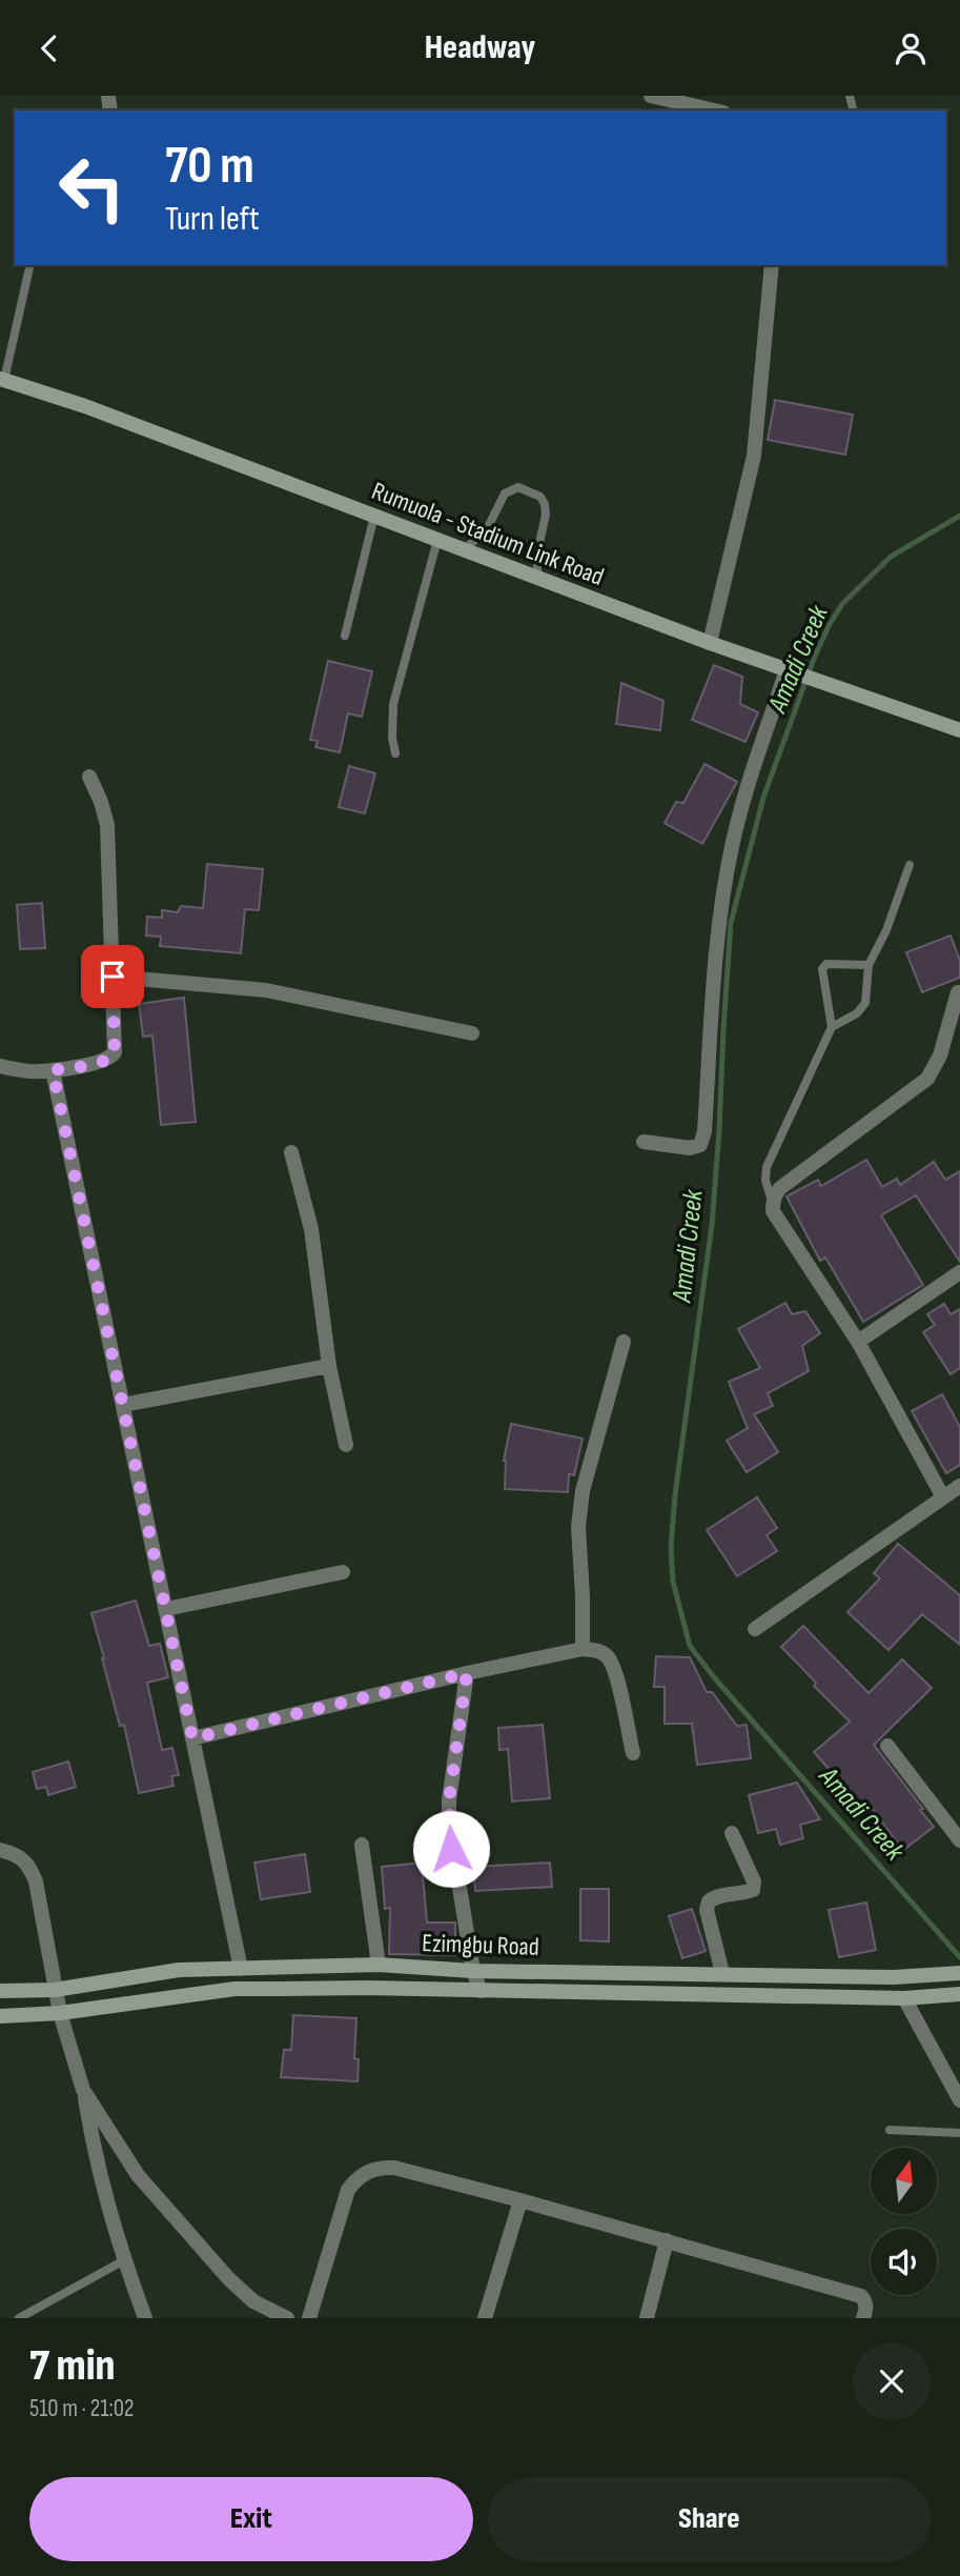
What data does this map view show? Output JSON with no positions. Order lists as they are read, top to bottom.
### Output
{
  "streets": {
    "main road": ["Rumuola - Stadium Link Road", "Ezimgbu Road"]
  },
  "water": ["Amadi Creek"],
  "north": "top",
  "page": {
    "header": "Headway",
    "turn": ["70 m", "Turn left"],
    "heading": ["7 min", "510 m · 21:02"],
    "buttons": ["Exit", "Share"]
  }
}
